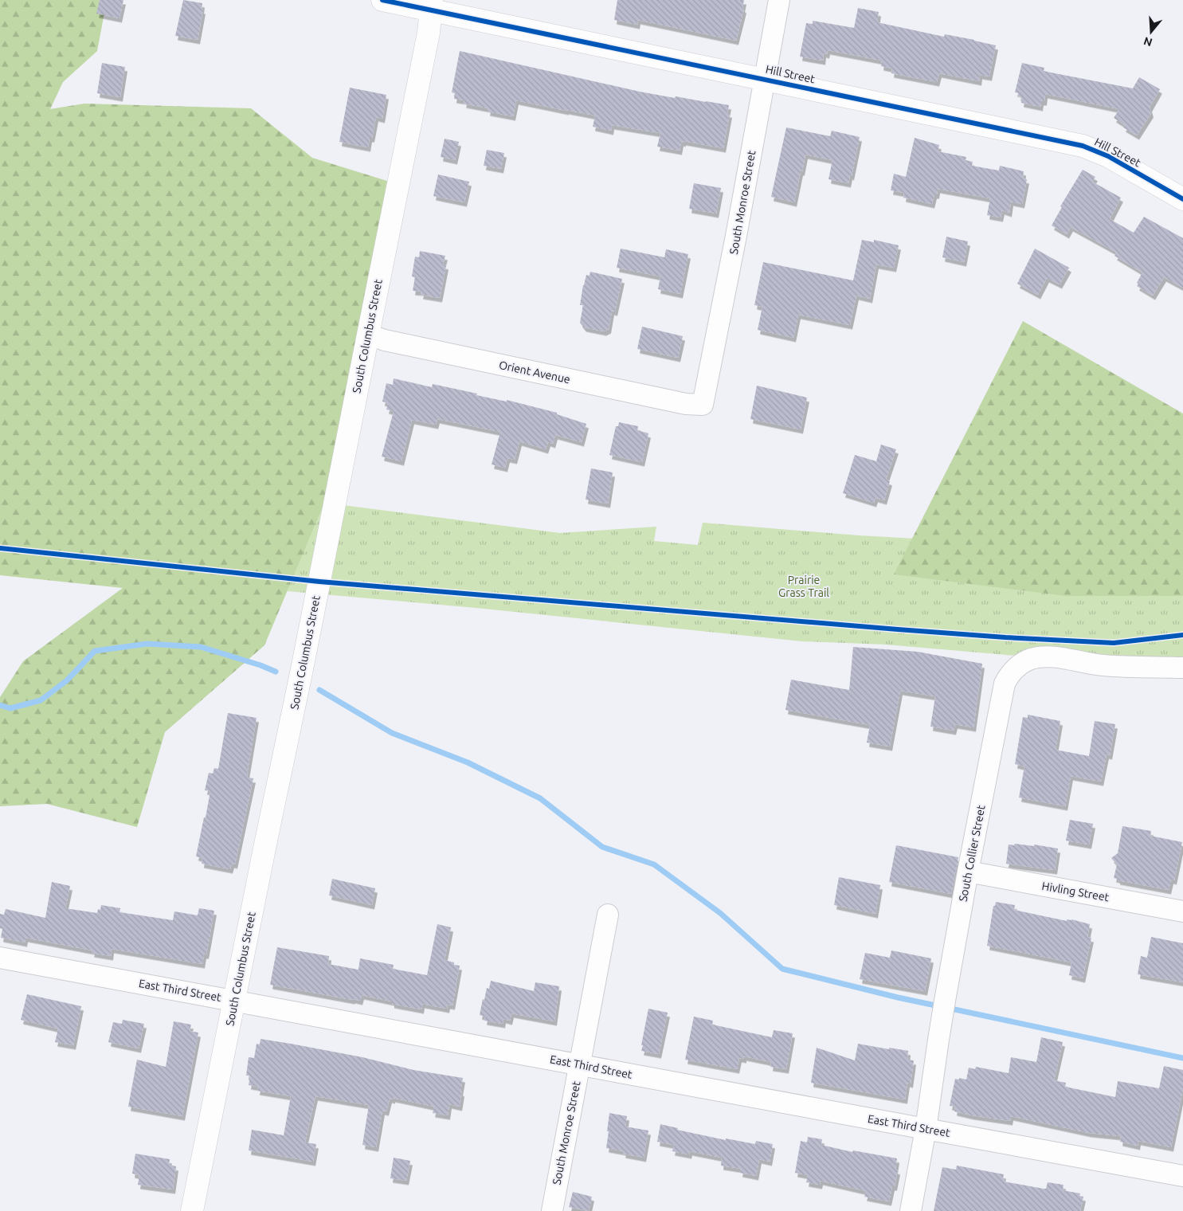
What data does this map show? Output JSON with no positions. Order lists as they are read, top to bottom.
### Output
{
  "streets": {
    "street": [
      "Hill Street",
      "South Monroe Street",
      "South Columbus Street",
      "Orient Avenue",
      "South Collier Street",
      "Hivling Street",
      "East Third Street"
    ]
  },
  "crossings": [
    ["Hill Street", "South Monroe Street"],
    ["Hill Street", "South Columbus Street"],
    ["South Monroe Street", "Orient Avenue"],
    ["South Monroe Street", "East Third Street"],
    ["South Columbus Street", "Orient Avenue"],
    ["South Columbus Street", "East Third Street"],
    ["South Collier Street", "Hivling Street"],
    ["South Collier Street", "East Third Street"]
  ],
  "parks": ["Prairie Grass Trail"],
  "north": "bottom"
}
